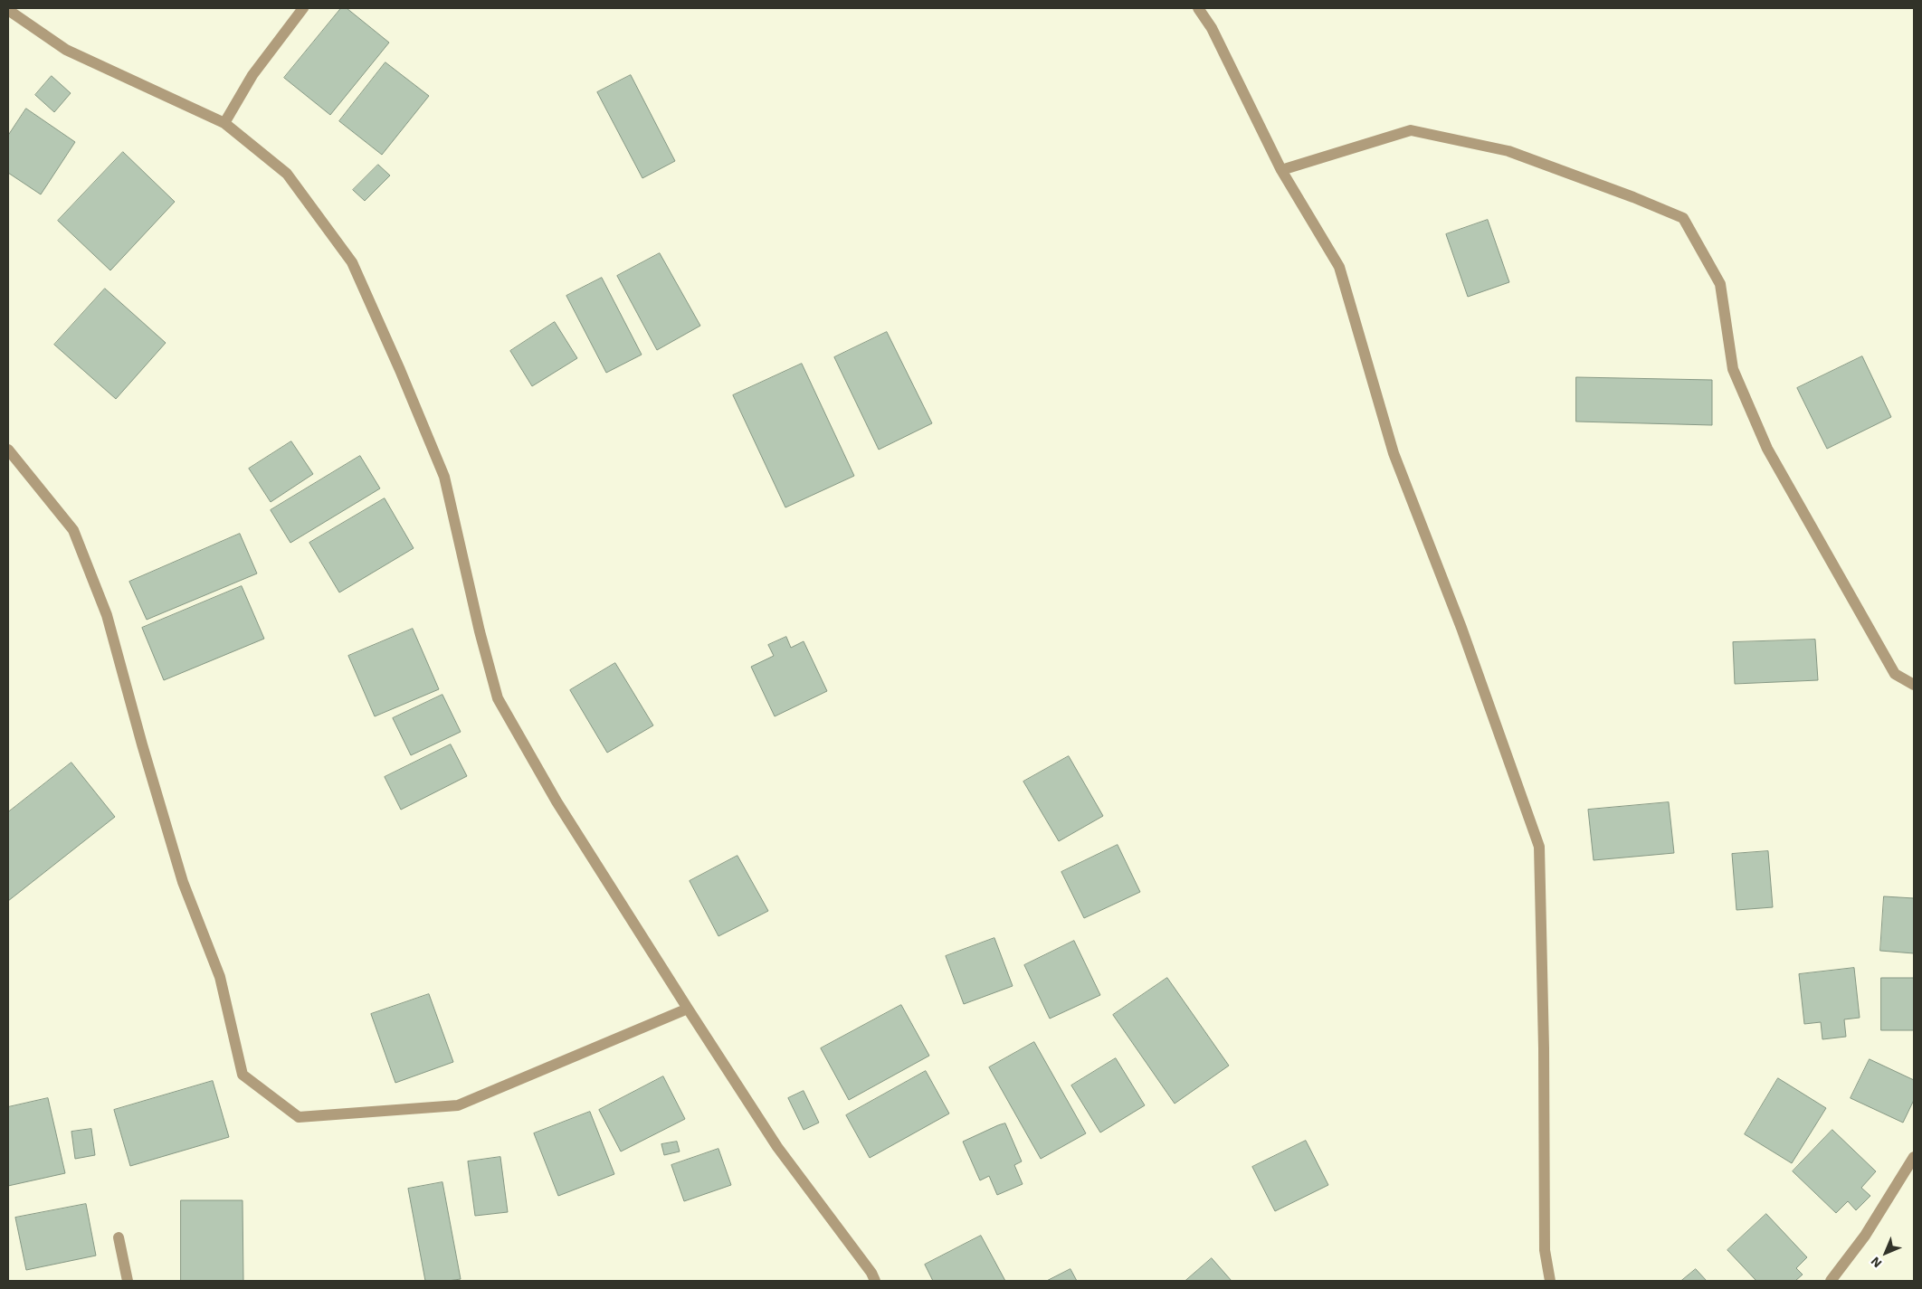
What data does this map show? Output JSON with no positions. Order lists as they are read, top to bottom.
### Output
{
  "north": "bottom left"
}
